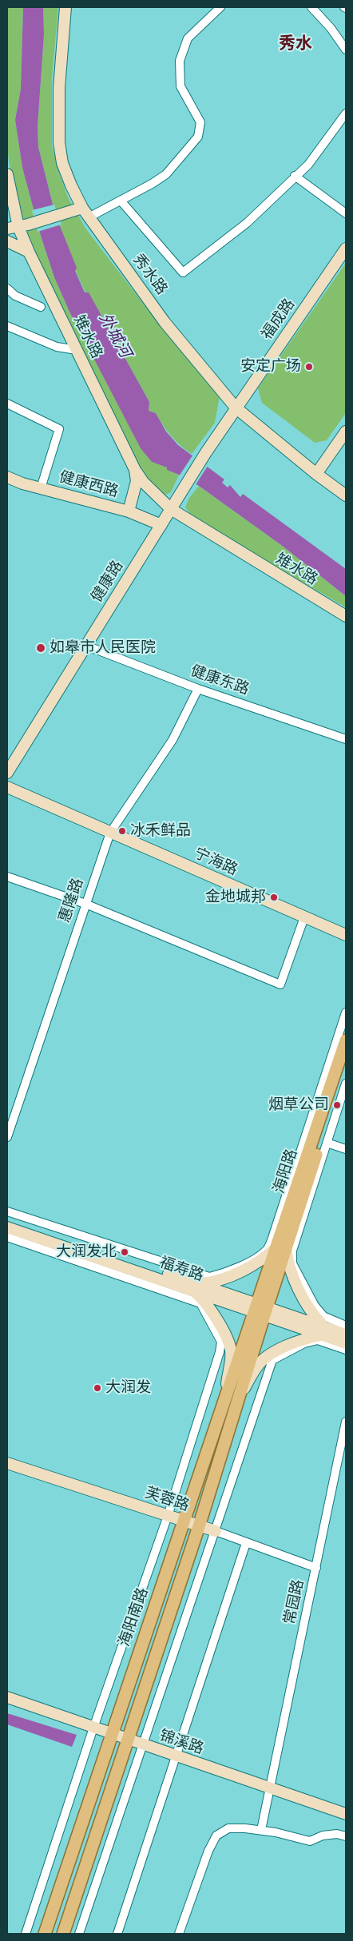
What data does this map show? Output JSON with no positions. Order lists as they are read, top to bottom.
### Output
{
  "streets": {
    "main road": ["海阳路", "海阳南路"],
    "street": [
      "秀水路",
      "福成路",
      "雉水路",
      "健康西路",
      "健康路",
      "健康东路",
      "宁海路",
      "惠隆路",
      "福寿路",
      "芙蓉路",
      "常园路",
      "锦溪路"
    ]
  },
  "crossings": [
    ["秀水路", "福成路"],
    ["秀水路", "健康路"],
    ["福成路", "健康路"],
    ["雉水路", "健康西路"],
    ["雉水路", "健康路"],
    ["健康西路", "健康路"],
    ["健康路", "健康东路"],
    ["健康东路", "惠隆路"],
    ["宁海路", "惠隆路"],
    ["海阳路", "福寿路"],
    ["海阳路", "海阳南路"],
    ["福寿路", "海阳南路"],
    ["芙蓉路", "常园路"],
    ["芙蓉路", "海阳南路"],
    ["常园路", "锦溪路"],
    ["海阳南路", "锦溪路"]
  ],
  "districts": ["秀水"],
  "water": ["外城河"],
  "places": [
    "安定广场",
    "如皋市人民医院",
    "冰禾鲜品",
    "金地城邦",
    "烟草公司",
    "大润发北",
    "大润发"
  ]
}
